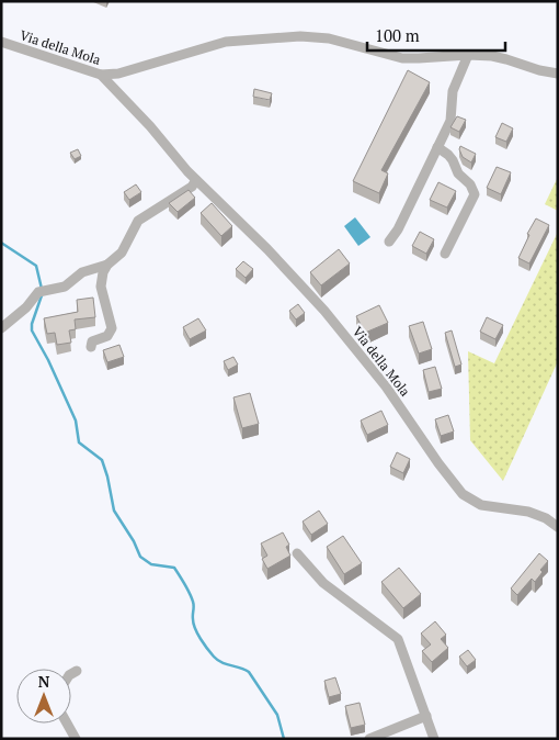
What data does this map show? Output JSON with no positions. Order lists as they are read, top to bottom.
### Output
{
  "streets": {
    "street": ["Via della Mola"]
  },
  "scale_bar": "100 m",
  "north": "top"
}
